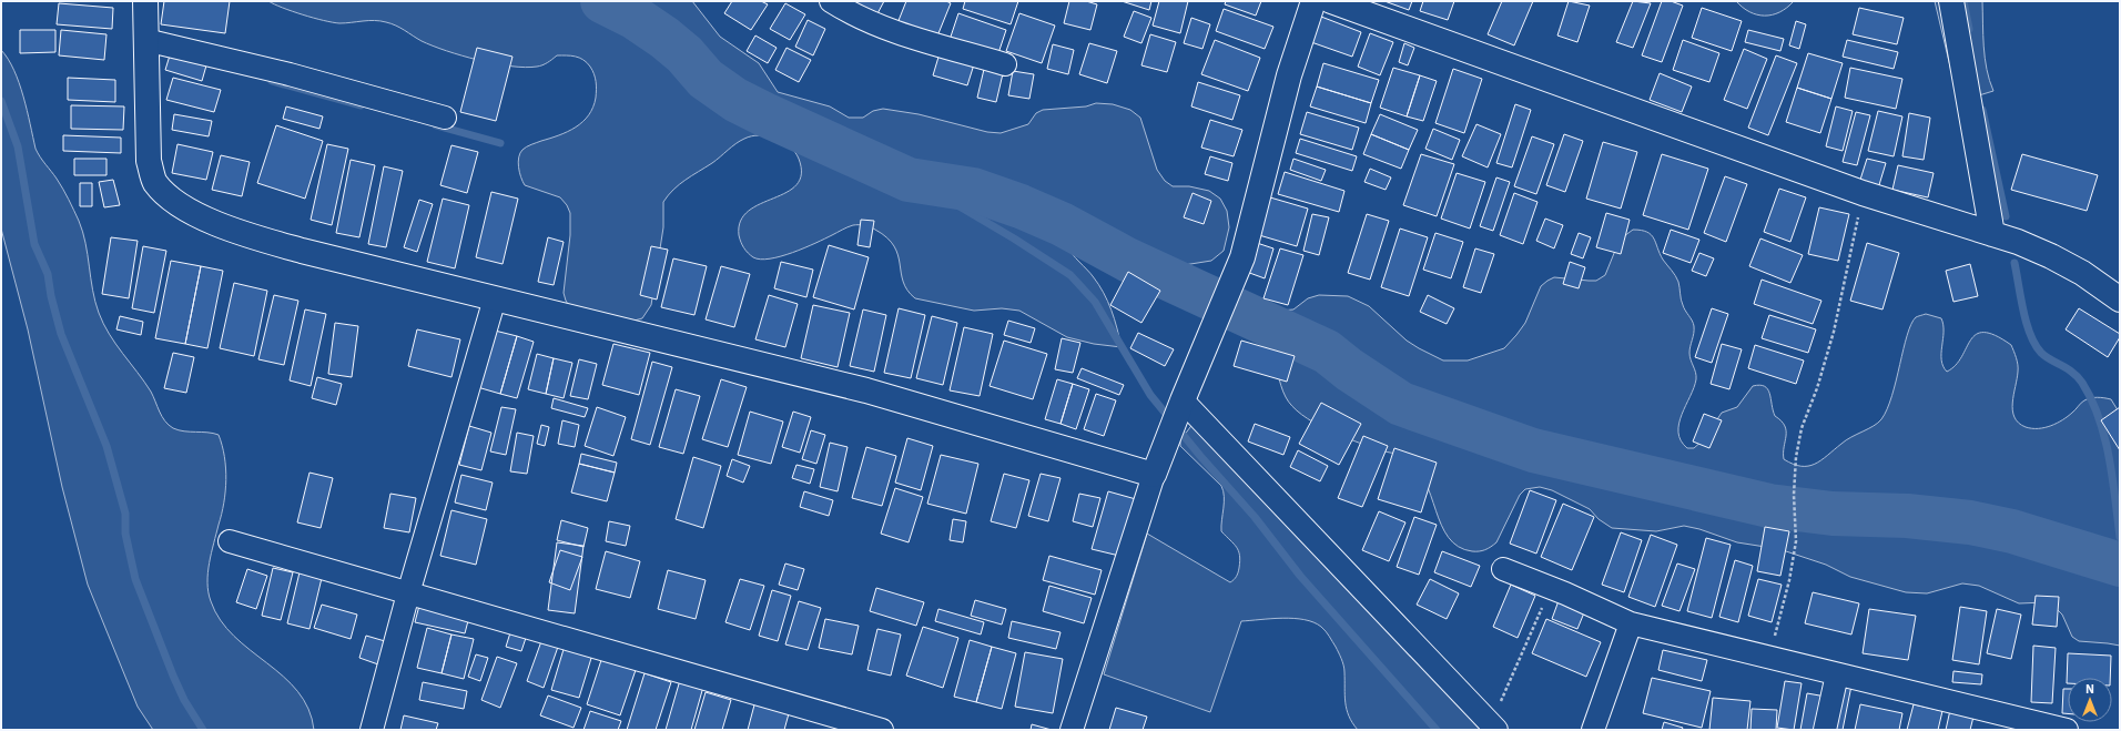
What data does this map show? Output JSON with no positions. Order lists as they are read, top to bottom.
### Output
{
  "north": "top"
}
